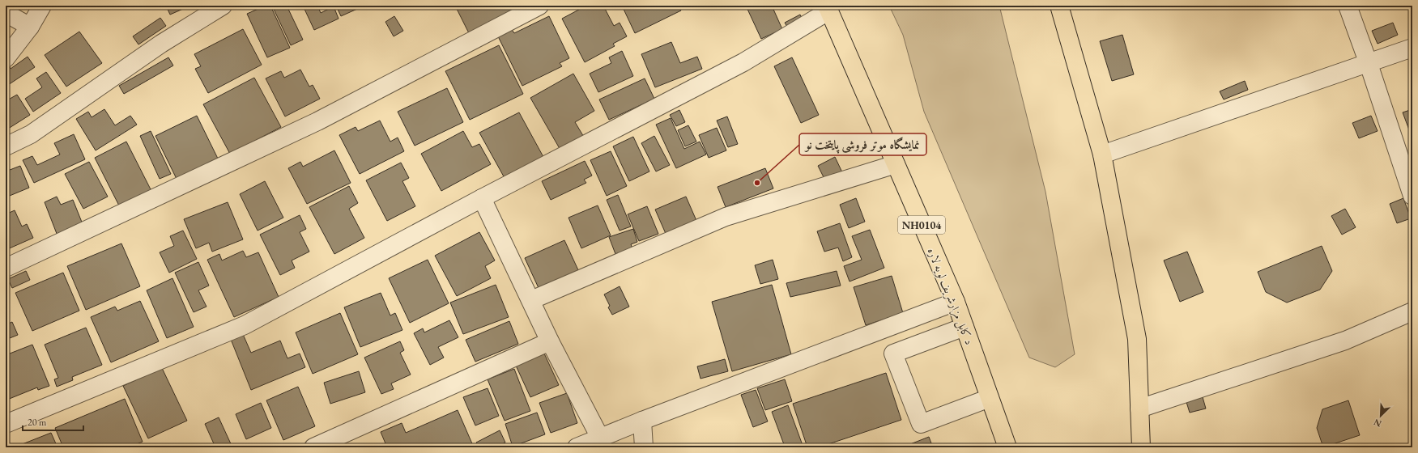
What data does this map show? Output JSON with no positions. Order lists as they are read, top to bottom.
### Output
{
  "streets": {
    "highway": ["NH0104", "د کابل مزارشریف لویه لاره"]
  },
  "places": ["نمایشگاه موتر فروشی پایتخت نو"],
  "scale_bar": "20 m",
  "north": "bottom left"
}
